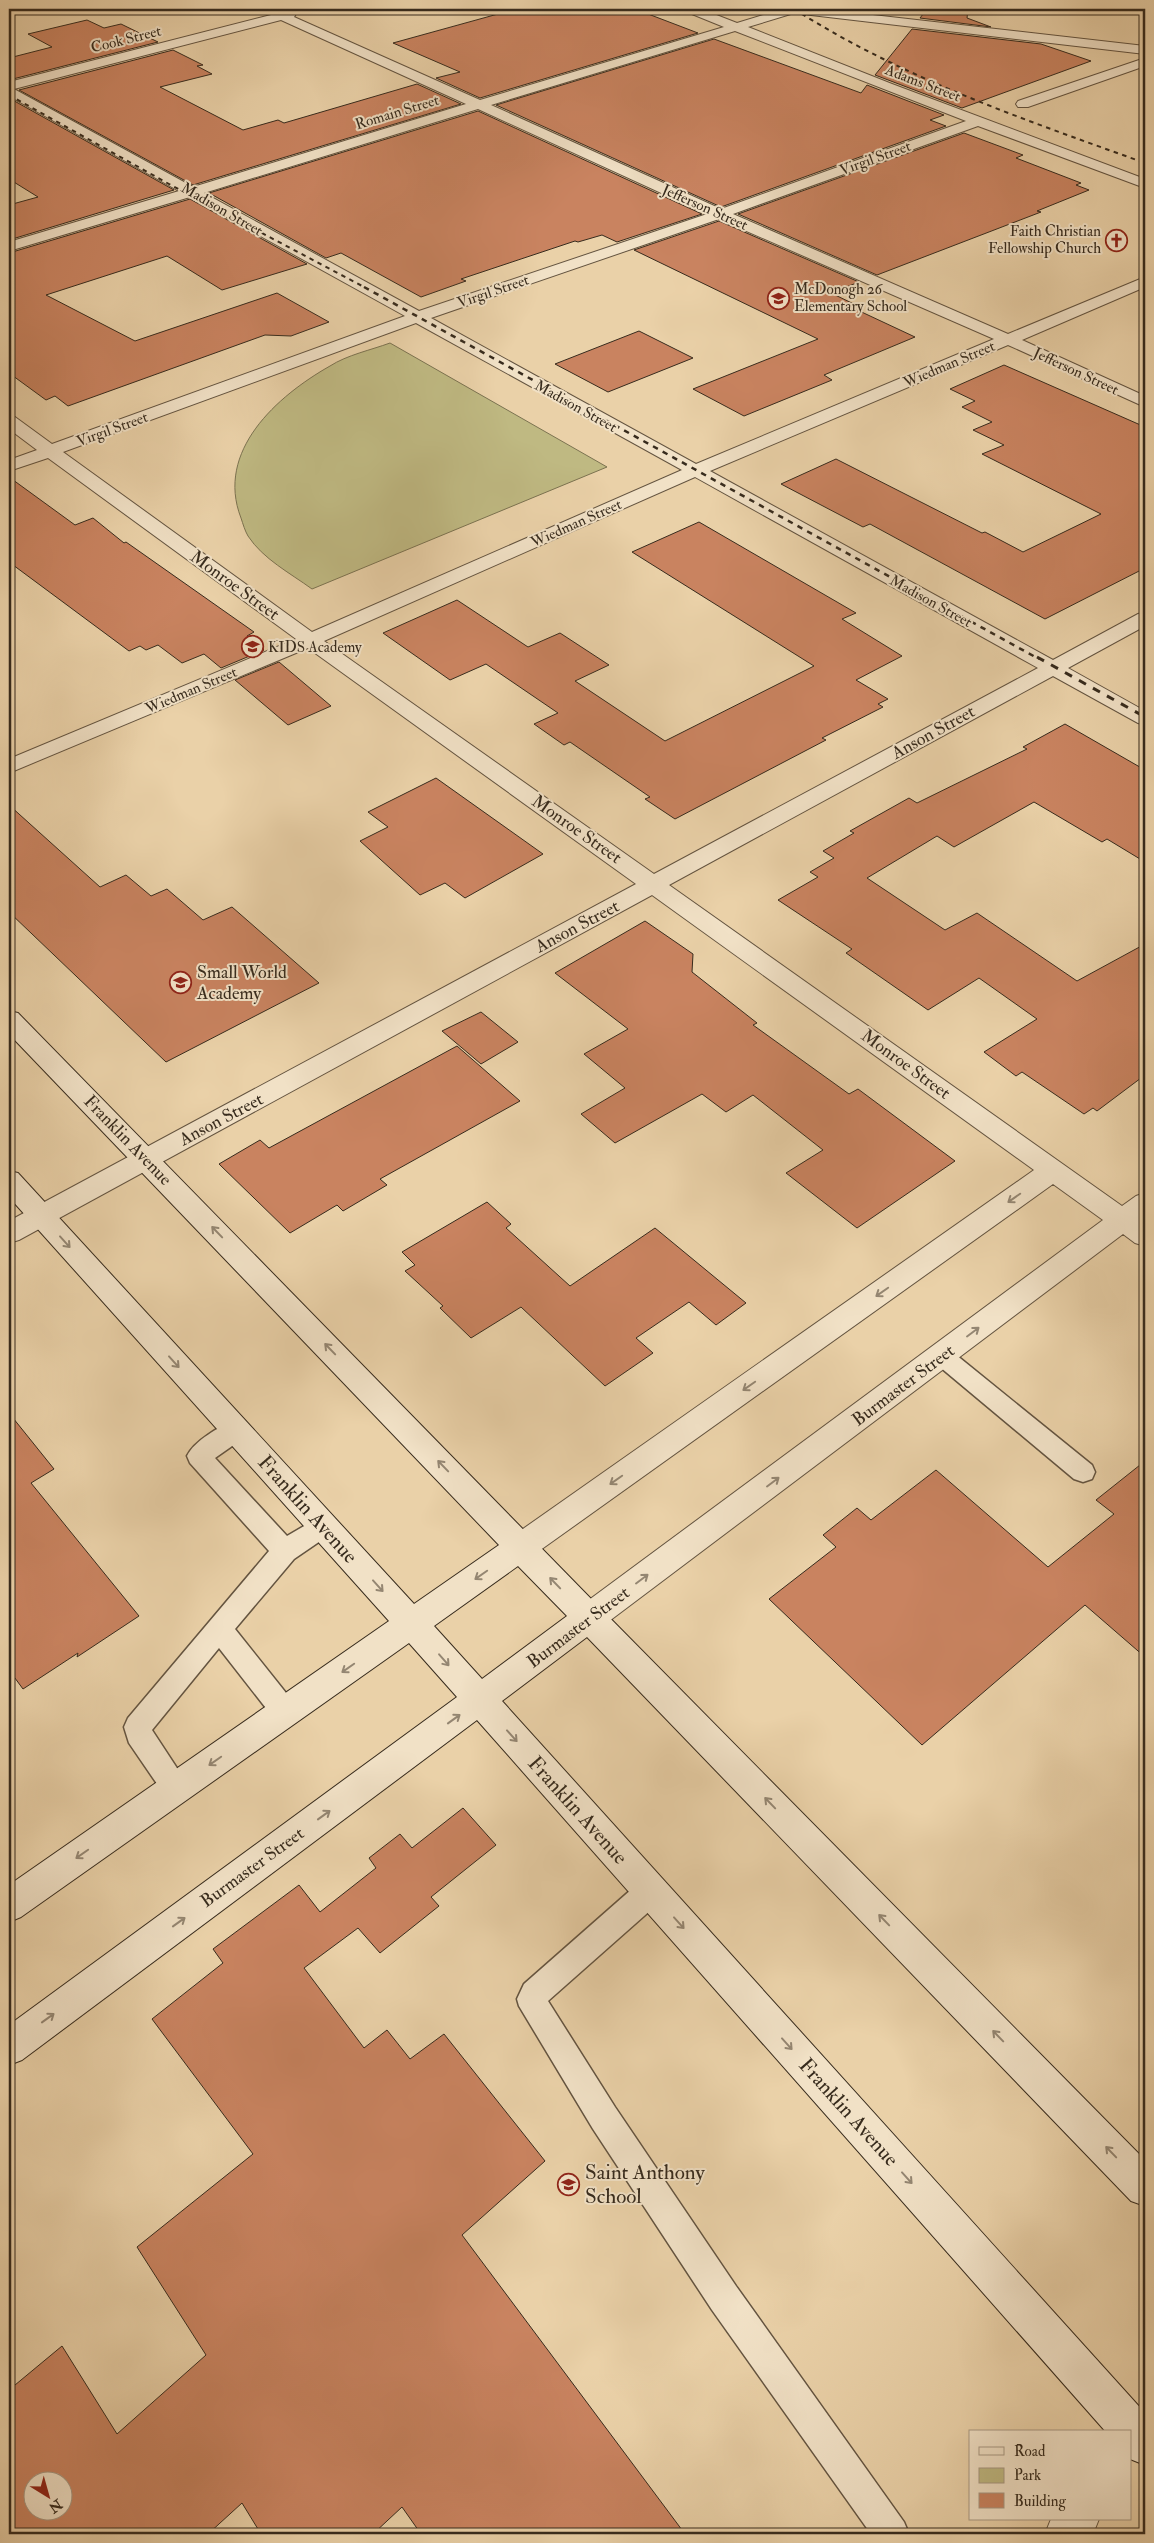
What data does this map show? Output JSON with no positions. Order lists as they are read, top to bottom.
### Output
{
  "streets": {
    "street": [
      "Cook Street",
      "Adams Street",
      "Romain Street",
      "Virgil Street",
      "Jefferson Street",
      "Madison Street",
      "Wiedman Street",
      "Monroe Street",
      "Anson Street",
      "Franklin Avenue",
      "Burmaster Street"
    ]
  },
  "crossings": [
    ["Cook Street", "Jefferson Street"],
    ["Adams Street", "Romain Street"],
    ["Adams Street", "Virgil Street"],
    ["Romain Street", "Jefferson Street"],
    ["Romain Street", "Madison Street"],
    ["Virgil Street", "Jefferson Street"],
    ["Virgil Street", "Madison Street"],
    ["Virgil Street", "Monroe Street"],
    ["Jefferson Street", "Wiedman Street"],
    ["Madison Street", "Wiedman Street"],
    ["Madison Street", "Anson Street"],
    ["Wiedman Street", "Monroe Street"],
    ["Monroe Street", "Anson Street"],
    ["Monroe Street", "Burmaster Street"],
    ["Anson Street", "Franklin Avenue"],
    ["Franklin Avenue", "Burmaster Street"]
  ],
  "places": {
    "church": ["Faith Christian Fellowship Church"],
    "school or university": [
      "McDonogh 26 Elementary School",
      "KIDS Academy",
      "Small World Academy",
      "Saint Anthony School"
    ]
  },
  "legend": ["Road", "Park", "Building"],
  "north": "bottom right"
}
